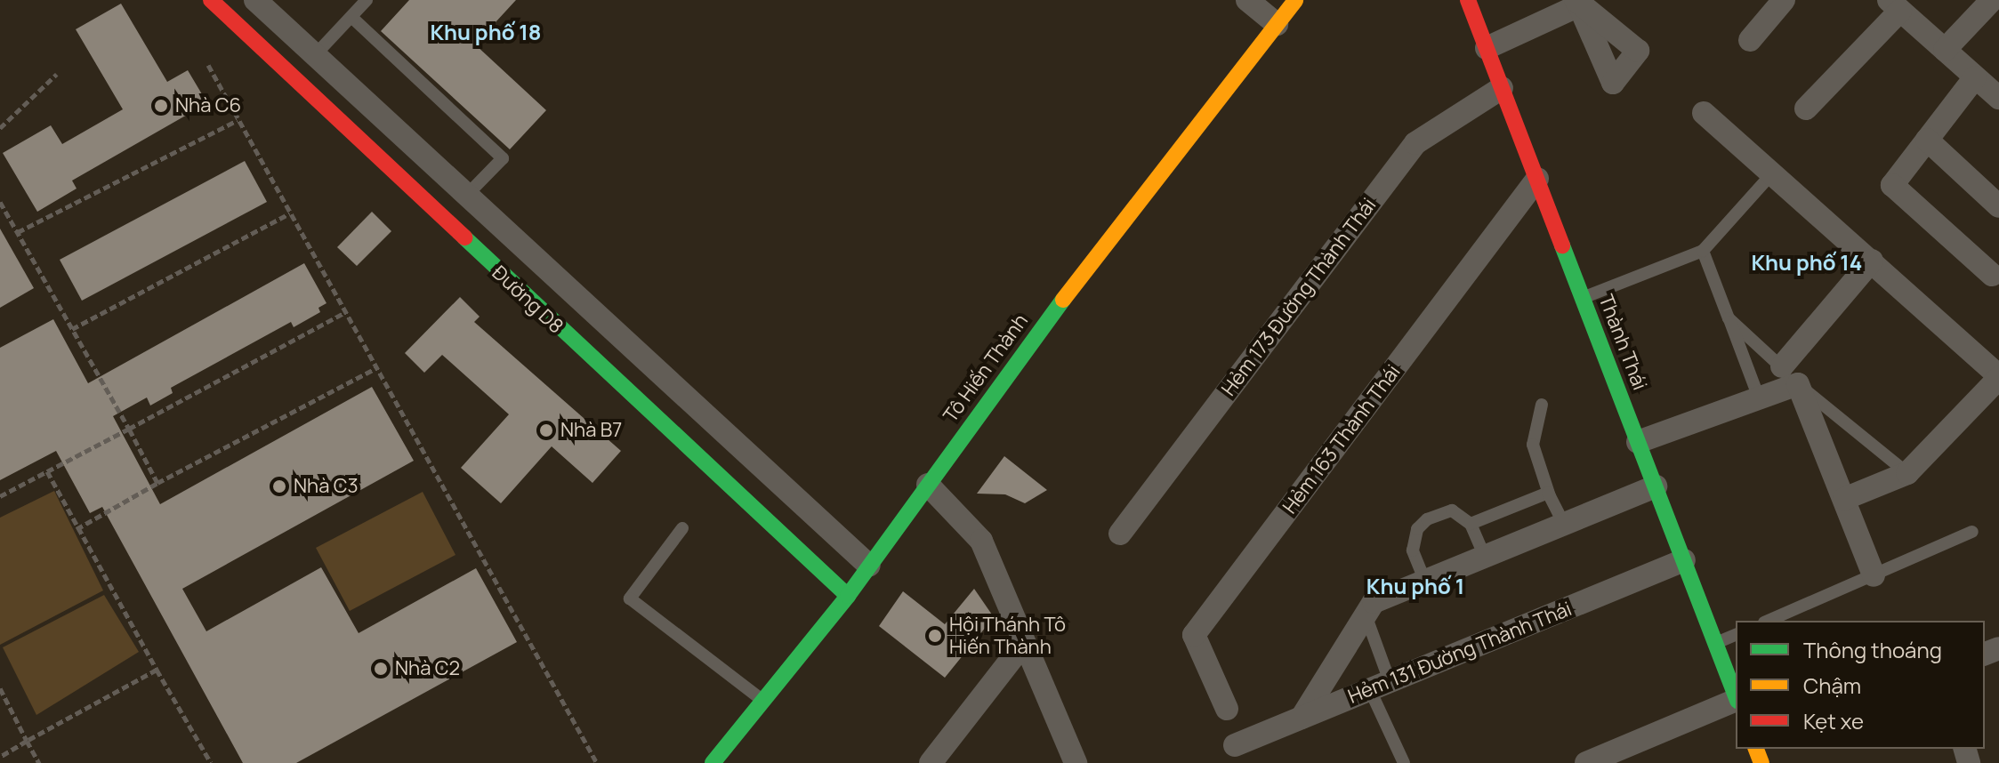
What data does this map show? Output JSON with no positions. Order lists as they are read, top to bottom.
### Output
{
  "streets": {
    "main road": ["Đường D8", "Thành Thái", "Tô Hiến Thành"],
    "street": ["Hẻm 173 Đường Thành Thái", "Hẻm 163 Thành Thái", "Hẻm 131 Đường Thành Thái"]
  },
  "crossings": [
    ["Hẻm 173 Đường Thành Thái", "Thành Thái"],
    ["Đường D8", "Tô Hiến Thành"],
    ["Thành Thái", "Hẻm 163 Thành Thái"],
    ["Thành Thái", "Hẻm 131 Đường Thành Thái"]
  ],
  "districts": ["Khu phố 18", "Khu phố 14", "Khu phố 1"],
  "places": [
    "Nhà C6",
    "Nhà B7",
    "Nhà C3",
    "Hội Thánh Tô Hiến Thành",
    "Nhà C2"
  ],
  "legend": ["Thông thoáng", "Chậm", "Kẹt xe"]
}
